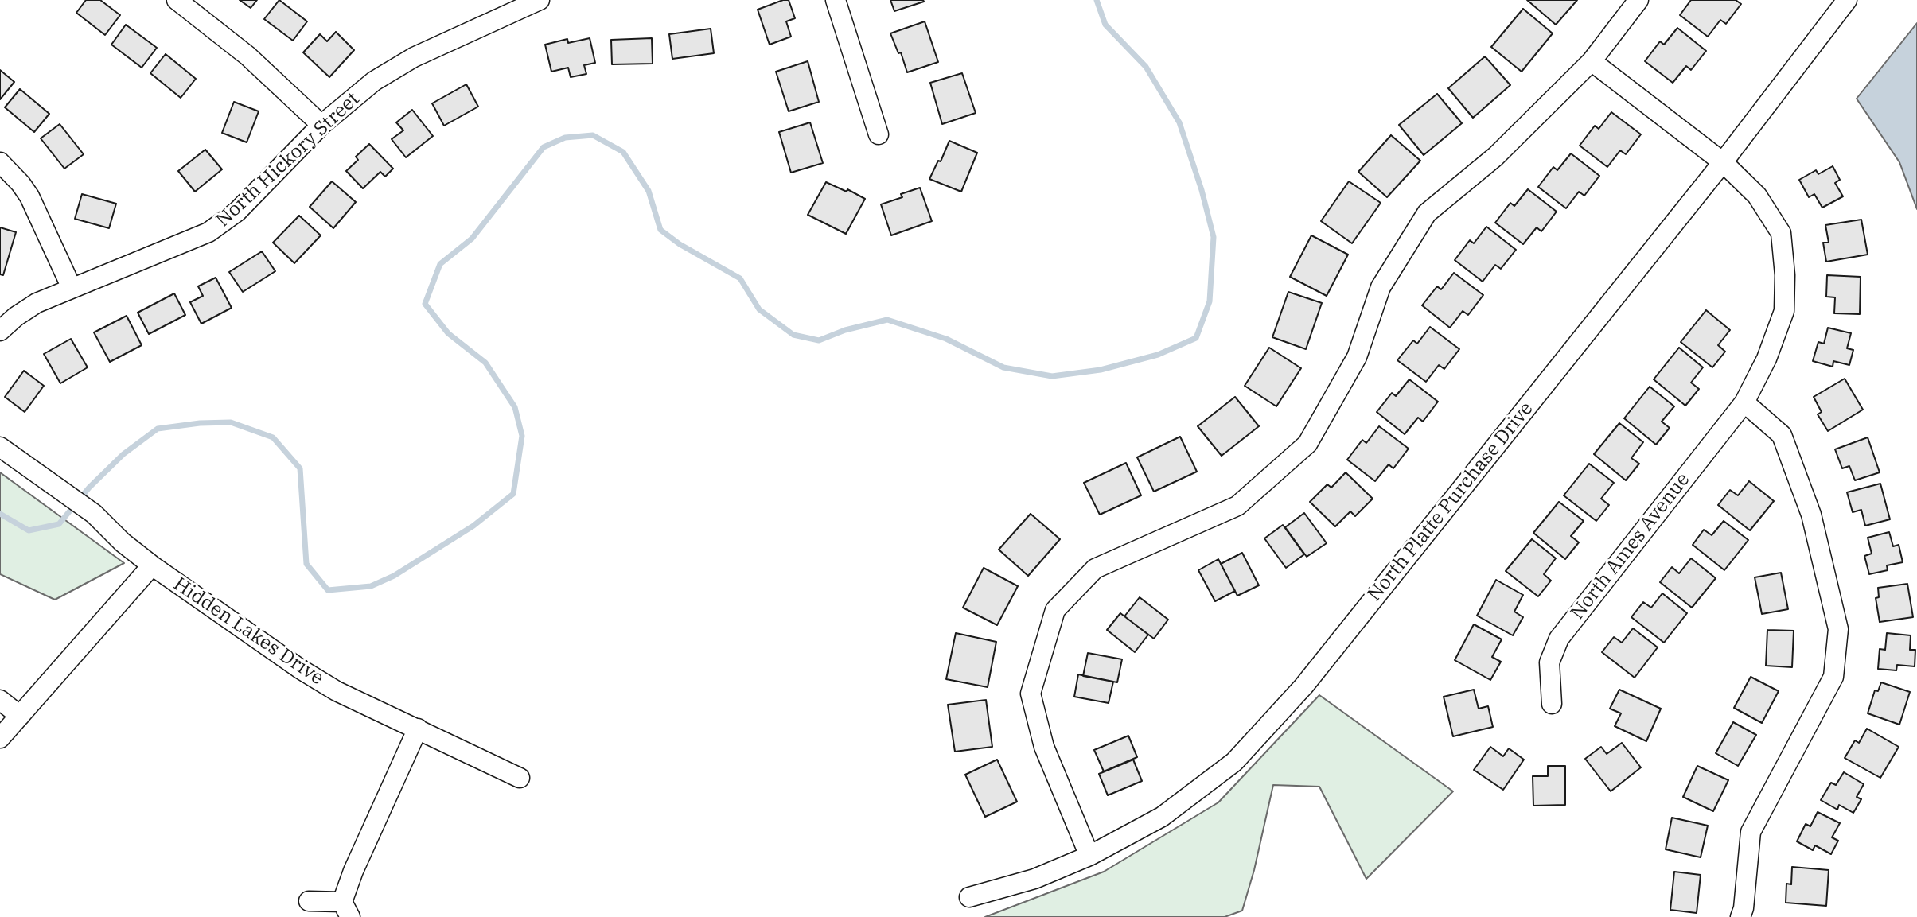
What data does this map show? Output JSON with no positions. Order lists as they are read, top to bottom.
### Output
{
  "streets": {
    "street": [
      "North Hickory Street",
      "North Platte Purchase Drive",
      "North Ames Avenue",
      "Hidden Lakes Drive"
    ]
  },
  "crossings": [
    ["North Platte Purchase Drive", "North Ames Avenue"]
  ]
}
